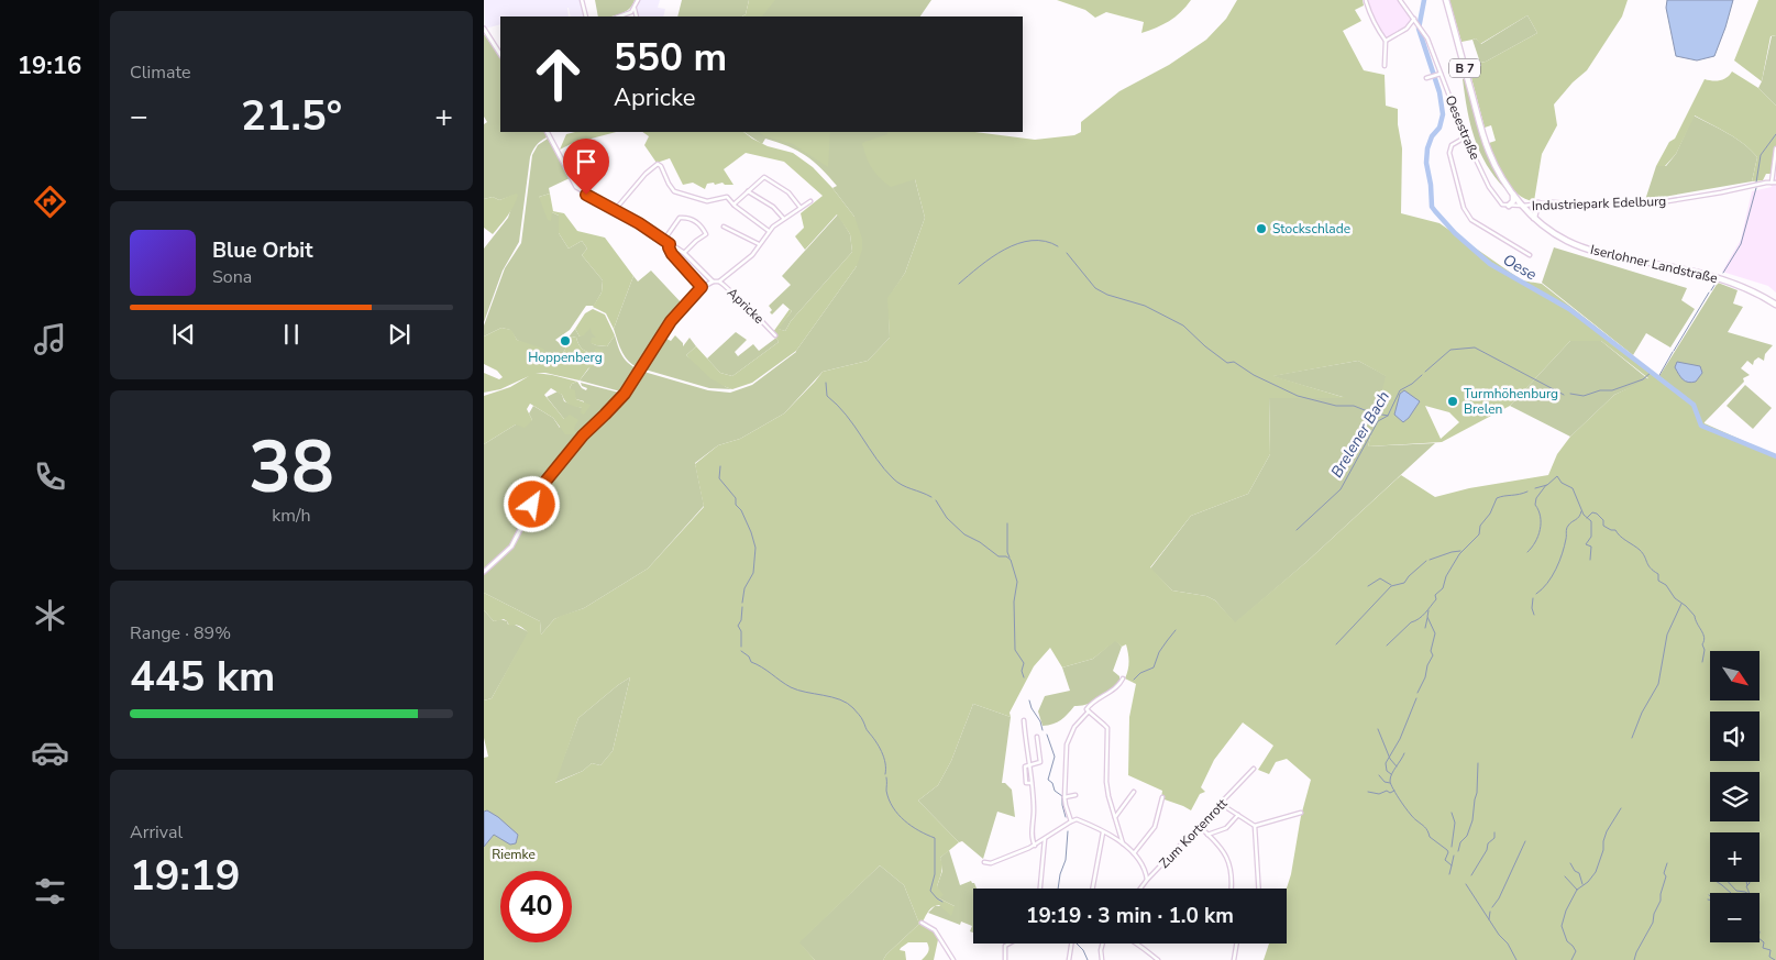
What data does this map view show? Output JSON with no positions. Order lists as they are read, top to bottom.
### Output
{
  "streets": {
    "main road": ["B 7", "Iserlohner Landstraße"],
    "street": [
      "Oesestraße",
      "Industriepark Edelburg",
      "Apricke",
      "Zum Kortenrott"
    ]
  },
  "crossings": [
    ["B 7", "Industriepark Edelburg"],
    ["B 7", "Iserlohner Landstraße"]
  ],
  "water": ["Oese", "Brelener Bach"],
  "parks": ["Riemke"],
  "places": ["Stockschlade", "Hoppenberg", "Turmhöhenburg Brelen"],
  "north": "bottom right",
  "page": {
    "tabs": "19:16",
    "tile": [
      "Climate",
      ["38", "km/h"],
      ["Range · 89%", "445 km"],
      ["Arrival", "19:19"]
    ],
    "turn": ["550 m", "Apricke"],
    "heat": ["−", "21.5°", "+"],
    "song": ["Blue Orbit", "Sona"],
    "map_buttons": ["+", "−"],
    "limit": "40",
    "trip": "19:19 · 3 min · 1.0 km"
  }
}
